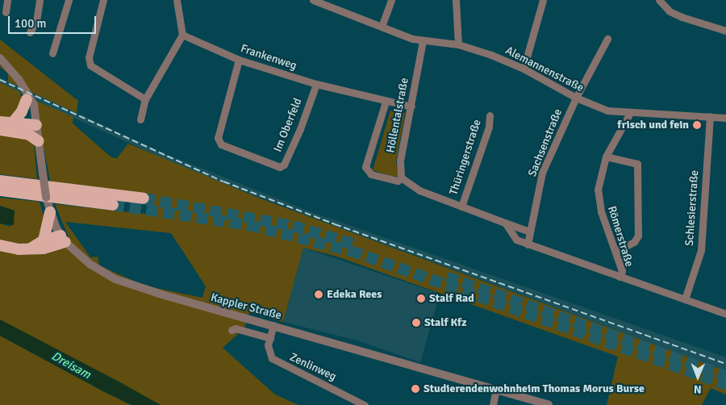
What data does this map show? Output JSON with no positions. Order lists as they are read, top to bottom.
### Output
{
  "streets": {
    "street": [
      "Frankenweg",
      "Alemannenstraße",
      "Höllentalstraße",
      "Im Oberfeld",
      "Sachsenstraße",
      "Thüringerstraße",
      "Schlesierstraße",
      "Römerstraße",
      "Kappler Straße",
      "Zenlinweg"
    ]
  },
  "crossings": [
    ["Frankenweg", "Höllentalstraße"],
    ["Frankenweg", "Im Oberfeld"],
    ["Alemannenstraße", "Höllentalstraße"],
    ["Alemannenstraße", "Sachsenstraße"],
    ["Alemannenstraße", "Schlesierstraße"],
    ["Alemannenstraße", "Römerstraße"],
    ["Kappler Straße", "Zenlinweg"]
  ],
  "water": ["Dreisam"],
  "places": [
    "frisch und fein",
    "Edeka Rees",
    "Stalf Rad",
    "Stalf Kfz",
    "Studierendenwohnheim Thomas Morus Burse"
  ],
  "scale_bar": "100 m",
  "north": "bottom"
}
